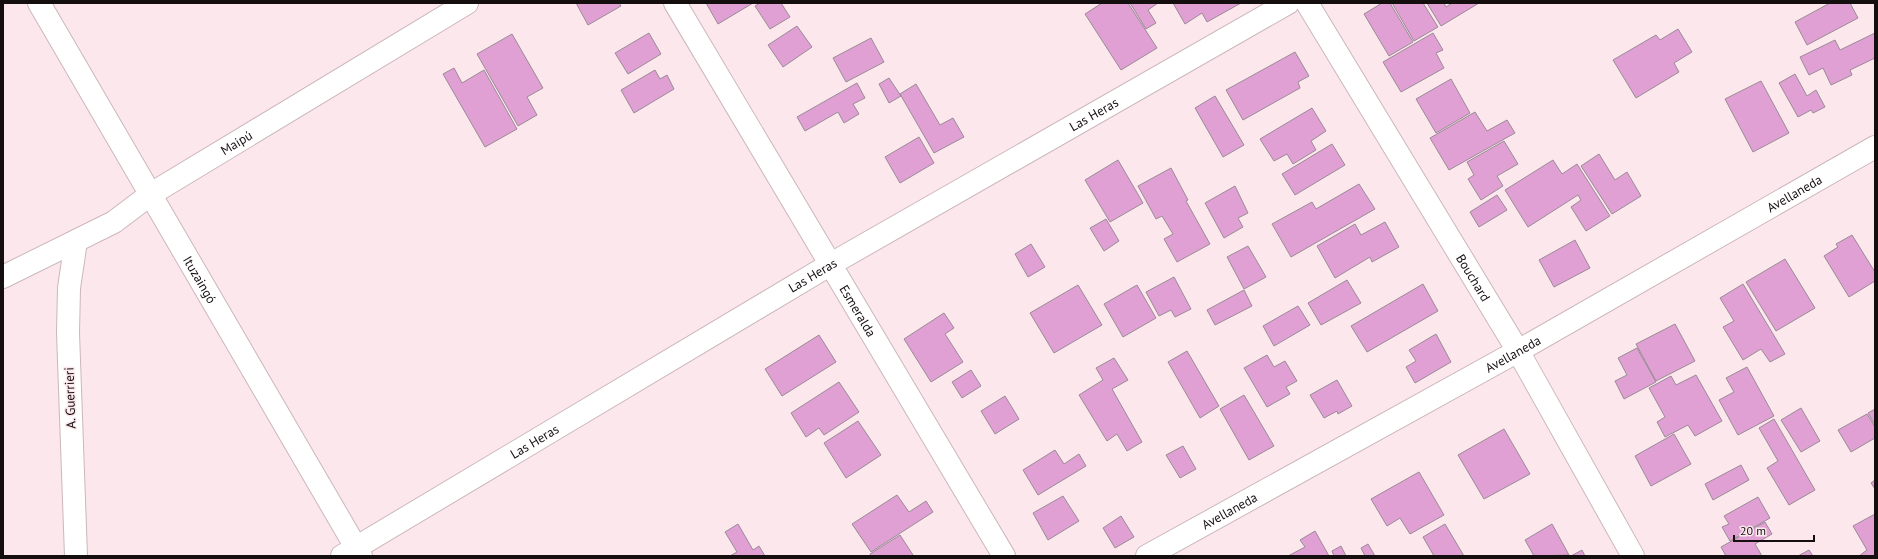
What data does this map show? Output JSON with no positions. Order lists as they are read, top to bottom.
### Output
{
  "streets": {
    "street": [
      "Las Heras",
      "Maipú",
      "Avellaneda",
      "Bouchard",
      "Ituzaingó",
      "Esmeralda",
      "A. Guerrieri"
    ]
  },
  "crossings": [
    ["Las Heras", "Ituzaingó"],
    ["Las Heras", "Esmeralda"],
    ["Maipú", "Ituzaingó"],
    ["Maipú", "A. Guerrieri"],
    ["Avellaneda", "Bouchard"]
  ],
  "scale_bar": "20 m"
}
